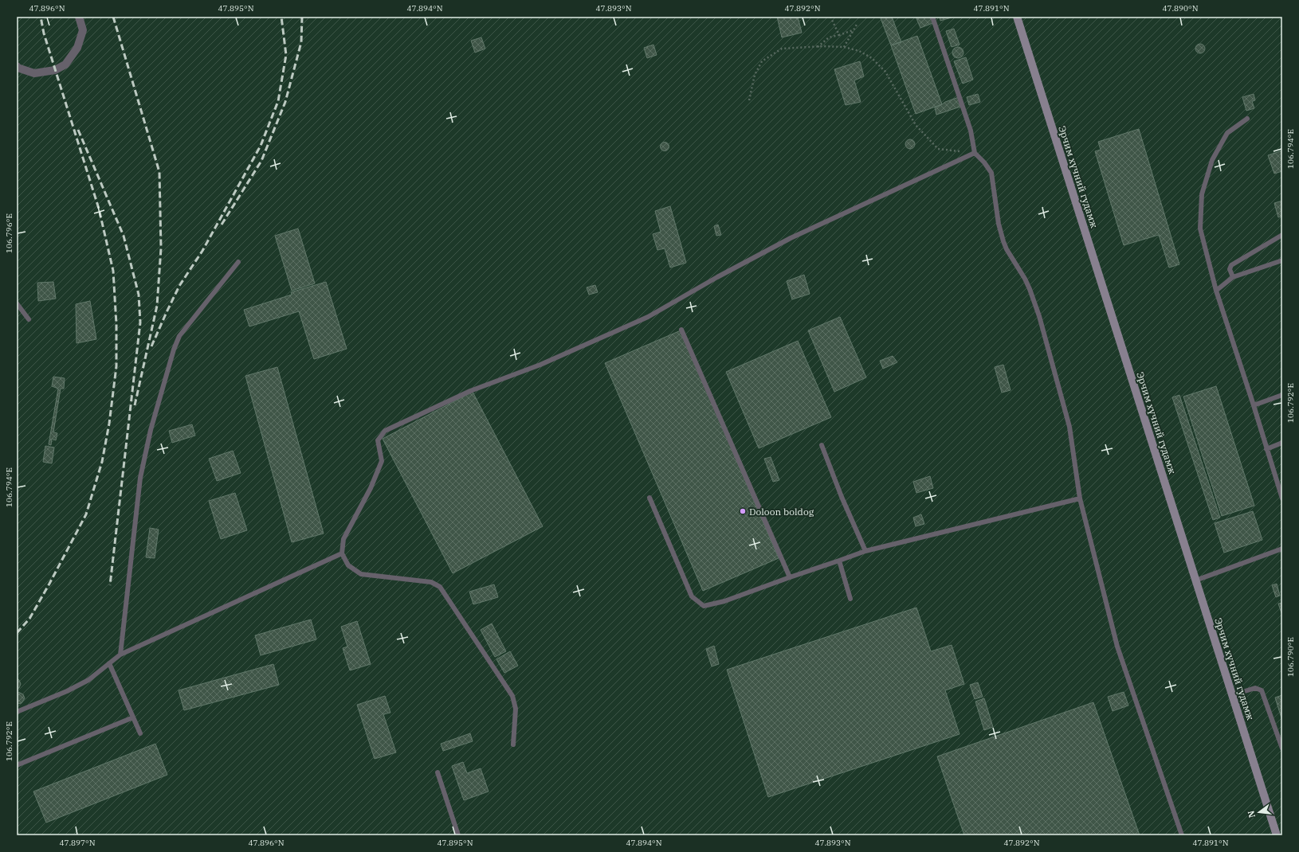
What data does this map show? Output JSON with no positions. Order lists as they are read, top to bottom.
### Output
{
  "streets": {
    "main road": ["Эрчим хүчний гудамж"]
  },
  "places": ["Doloon boldog"],
  "north": "left",
  "coordinates": [
    "47.896°N",
    "47.895°N",
    "47.894°N",
    "47.893°N",
    "47.892°N",
    "47.891°N",
    "47.890°N",
    "106.794°E",
    "106.796°E",
    "106.792°E",
    "106.790°E",
    "47.897°N"
  ]
}
